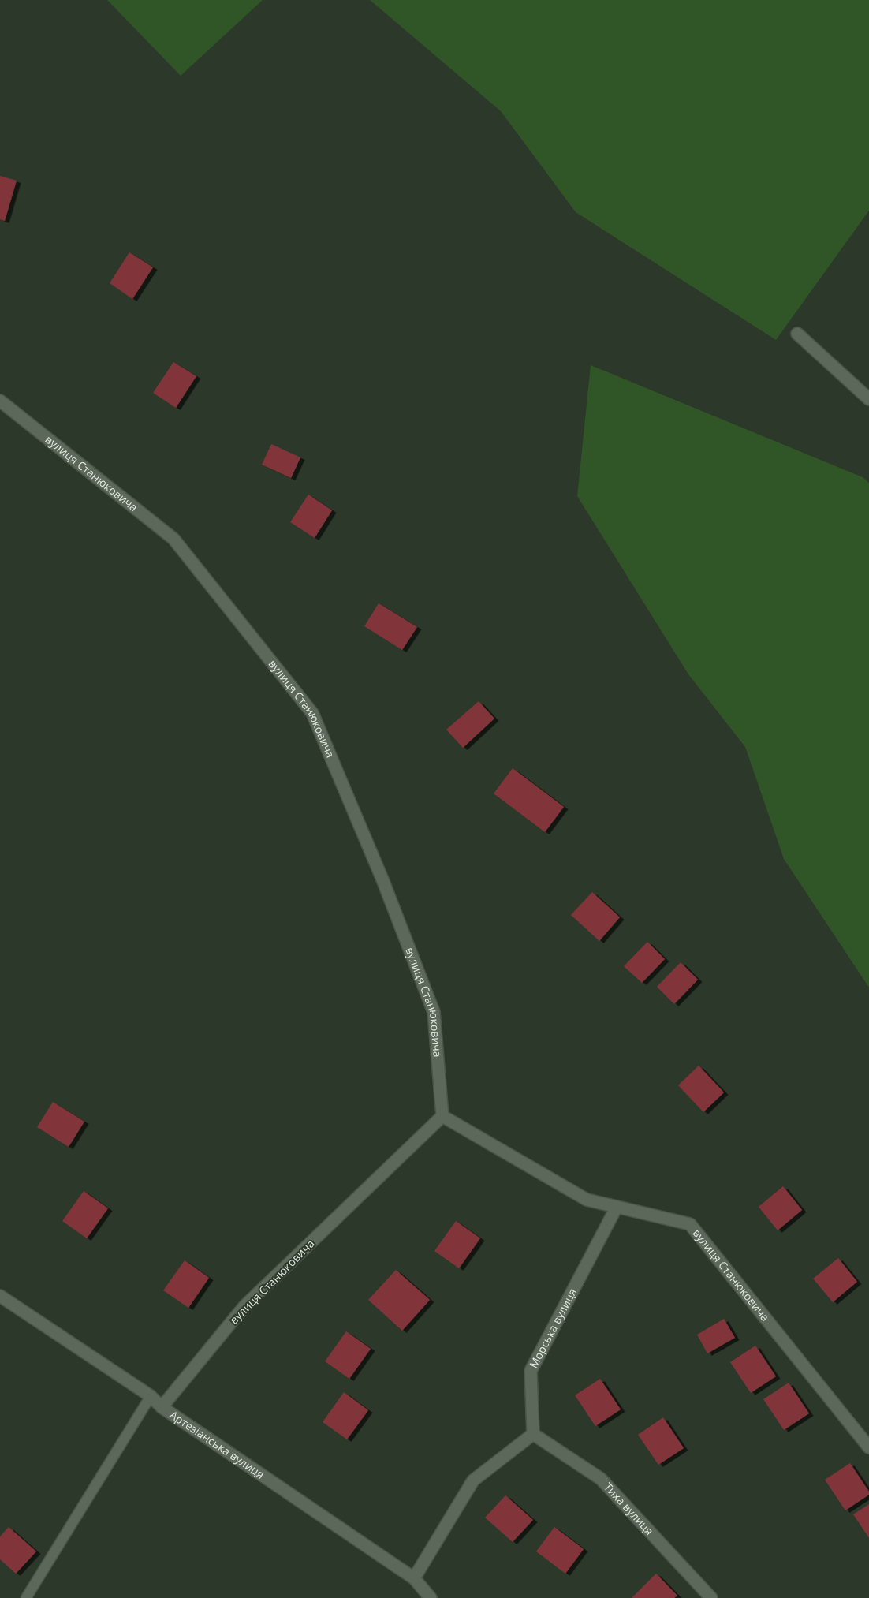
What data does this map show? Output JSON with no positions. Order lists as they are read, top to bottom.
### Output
{
  "streets": {
    "street": [
      "вулиця Станюковича",
      "Морська вулиця",
      "Артезіанська вулиця",
      "Тиха вулиця"
    ]
  },
  "crossings": [
    ["вулиця Станюковича", "Морська вулиця"],
    ["вулиця Станюковича", "Артезіанська вулиця"],
    ["Морська вулиця", "Тиха вулиця"]
  ]
}
